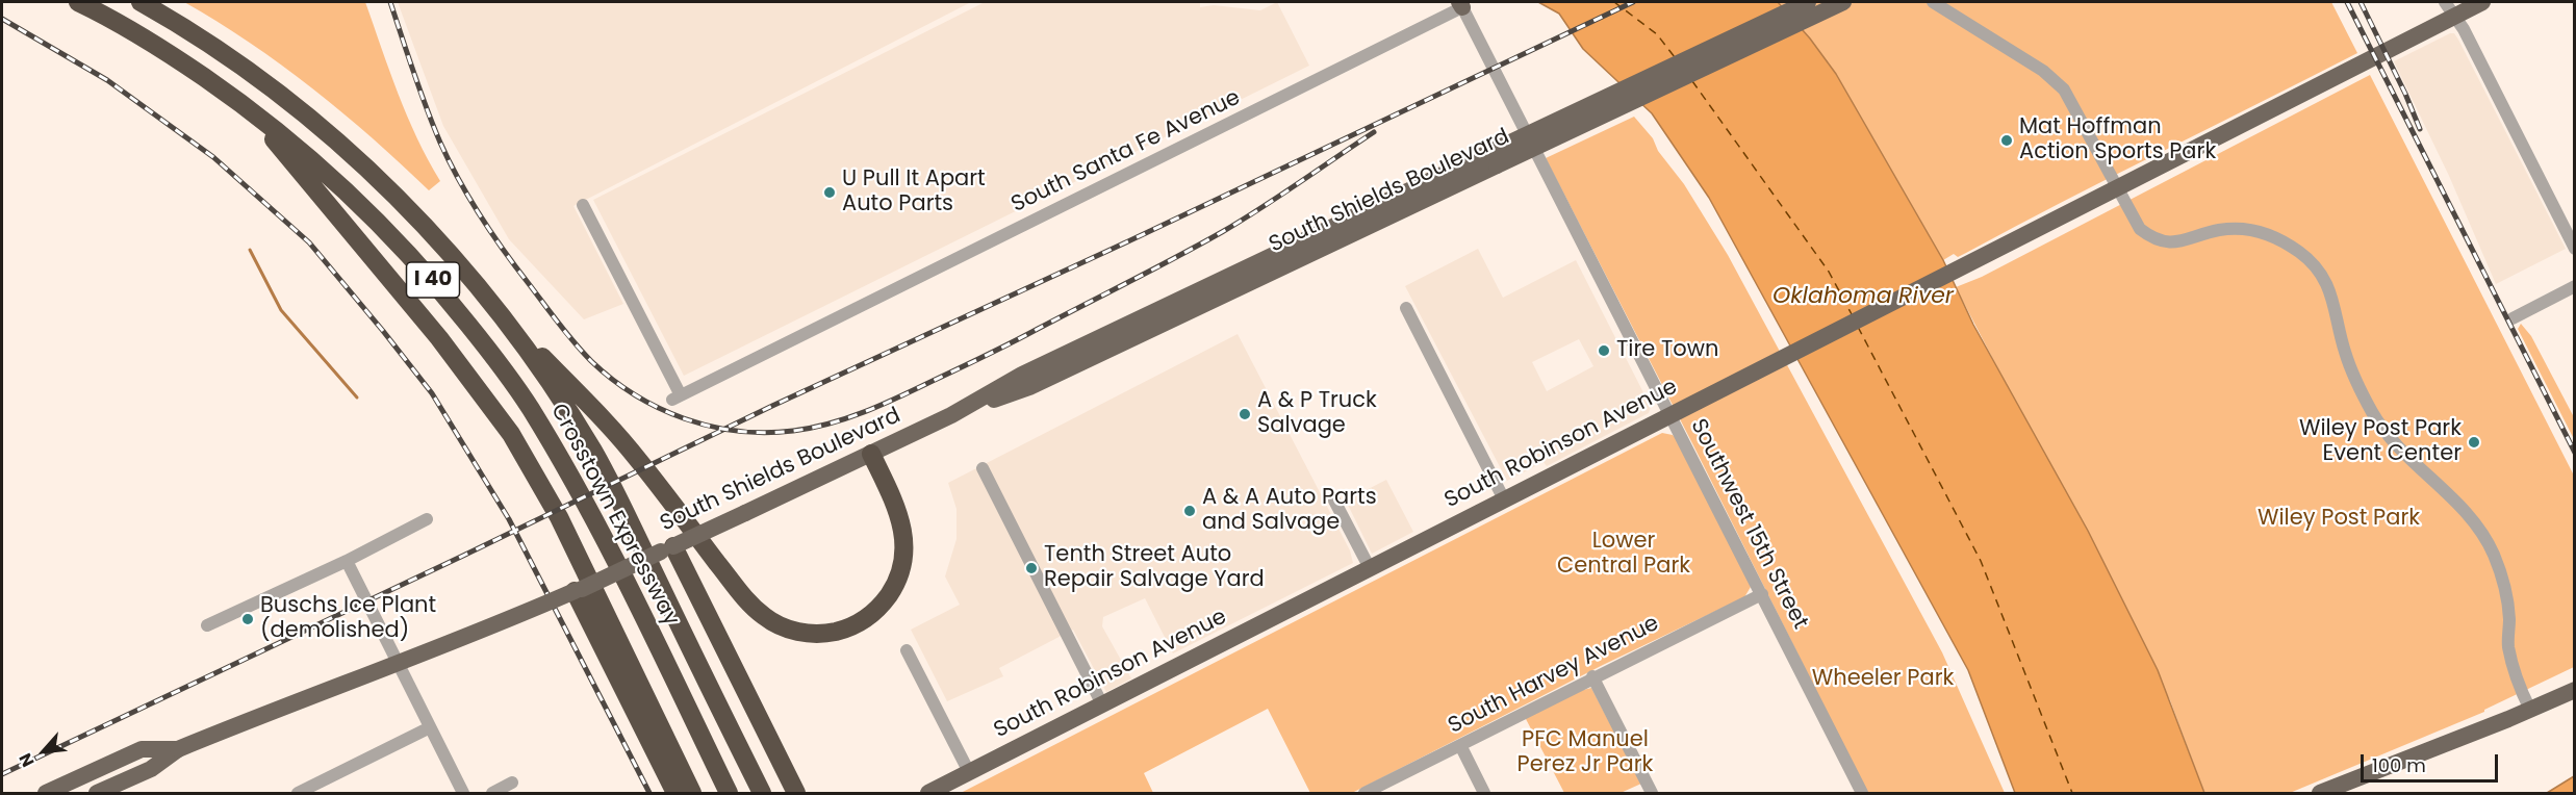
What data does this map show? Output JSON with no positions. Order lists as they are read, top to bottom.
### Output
{
  "streets": {
    "highway": ["I 40", "Crosstown Expressway"],
    "main road": ["South Shields Boulevard", "South Robinson Avenue"],
    "street": ["South Santa Fe Avenue", "Southwest 15th Street", "South Harvey Avenue"]
  },
  "crossings": [
    ["South Santa Fe Avenue", "Southwest 15th Street"],
    ["South Robinson Avenue", "Southwest 15th Street"],
    ["Southwest 15th Street", "South Harvey Avenue"]
  ],
  "water": ["Oklahoma River"],
  "parks": [
    "Wiley Post Park",
    "Lower Central Park",
    "Wheeler Park",
    "PFC Manuel Perez Jr Park"
  ],
  "places": [
    "Mat Hoffman Action Sports Park",
    "U Pull It Apart Auto Parts",
    "Tire Town",
    "A & P Truck Salvage",
    "Wiley Post Park Event Center",
    "A & A Auto Parts and Salvage",
    "Tenth Street Auto Repair Salvage Yard",
    "Buschs Ice Plant (demolished)"
  ],
  "scale_bar": "100 m",
  "north": "bottom left"
}
